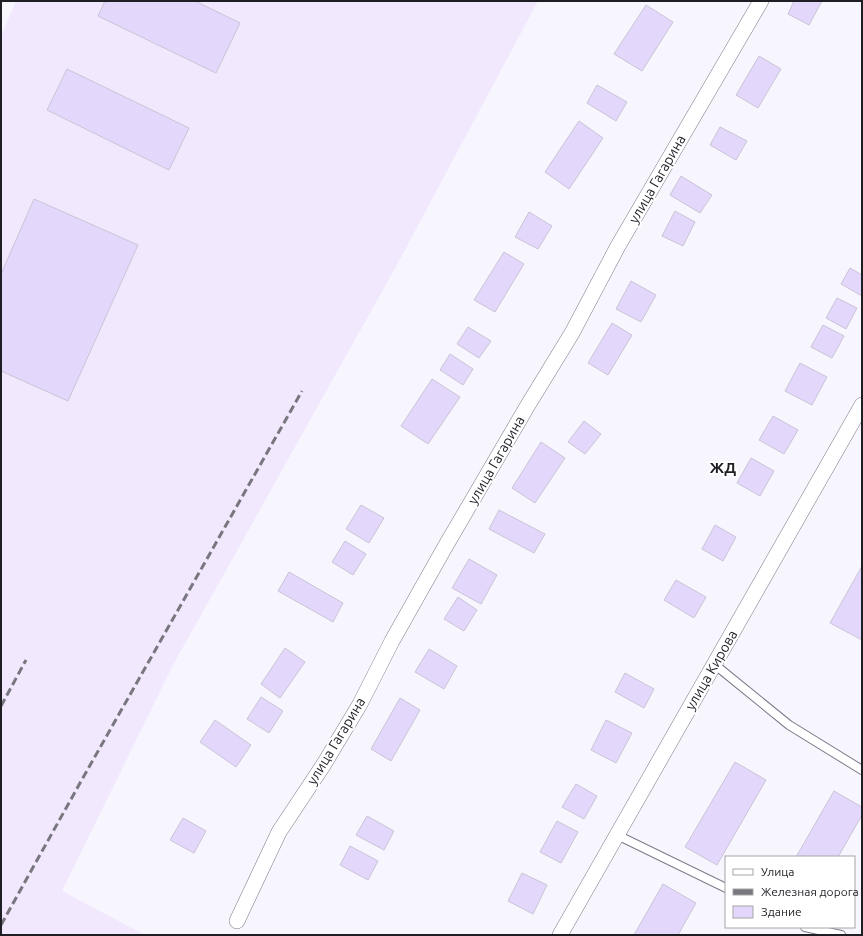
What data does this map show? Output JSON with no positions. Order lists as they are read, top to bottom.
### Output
{
  "streets": {
    "street": ["улица Гагарина", "улица Кирова"]
  },
  "districts": ["ЖД"],
  "legend": ["Улица", "Железная дорога", "Здание"]
}
